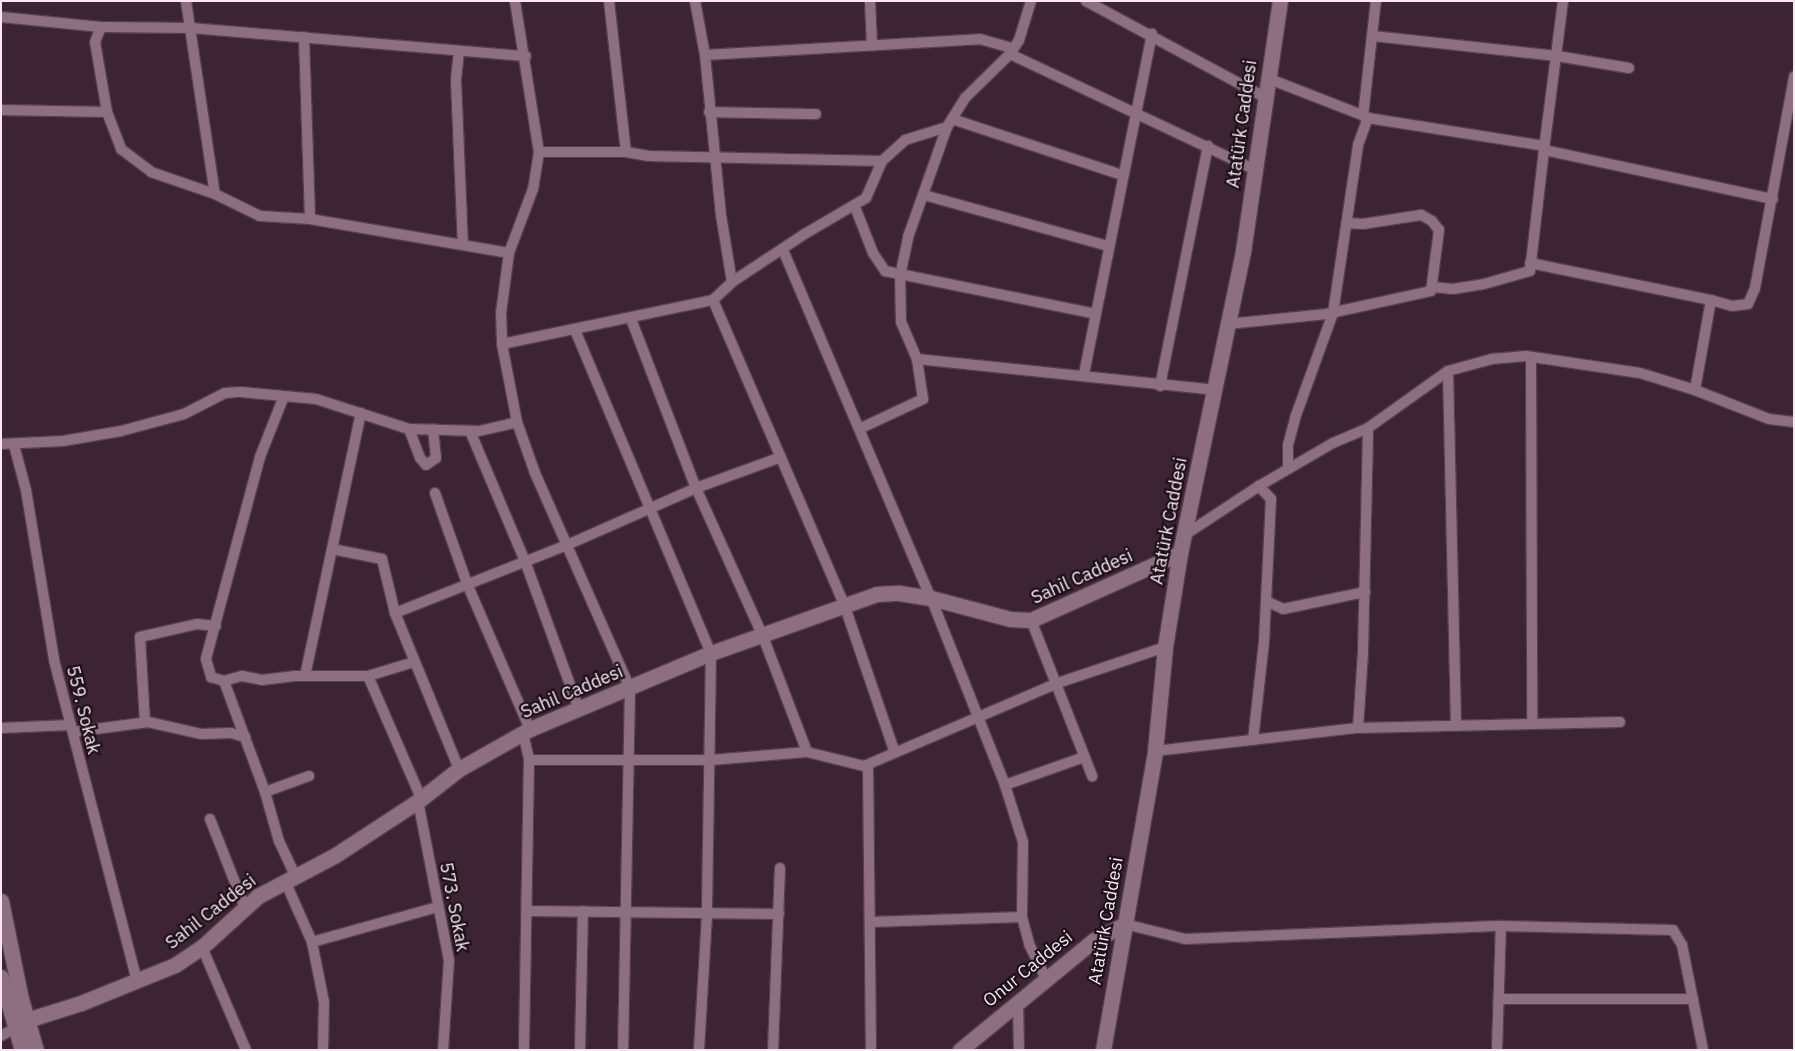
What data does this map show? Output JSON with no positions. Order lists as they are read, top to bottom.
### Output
{
  "streets": {
    "street": [
      "Atatürk Caddesi",
      "Sahil Caddesi",
      "559. Sokak",
      "573. Sokak",
      "Onur Caddesi"
    ]
  },
  "crossings": [
    ["Atatürk Caddesi", "Sahil Caddesi"],
    ["Atatürk Caddesi", "Onur Caddesi"],
    ["Sahil Caddesi", "559. Sokak"],
    ["Sahil Caddesi", "573. Sokak"]
  ]
}
